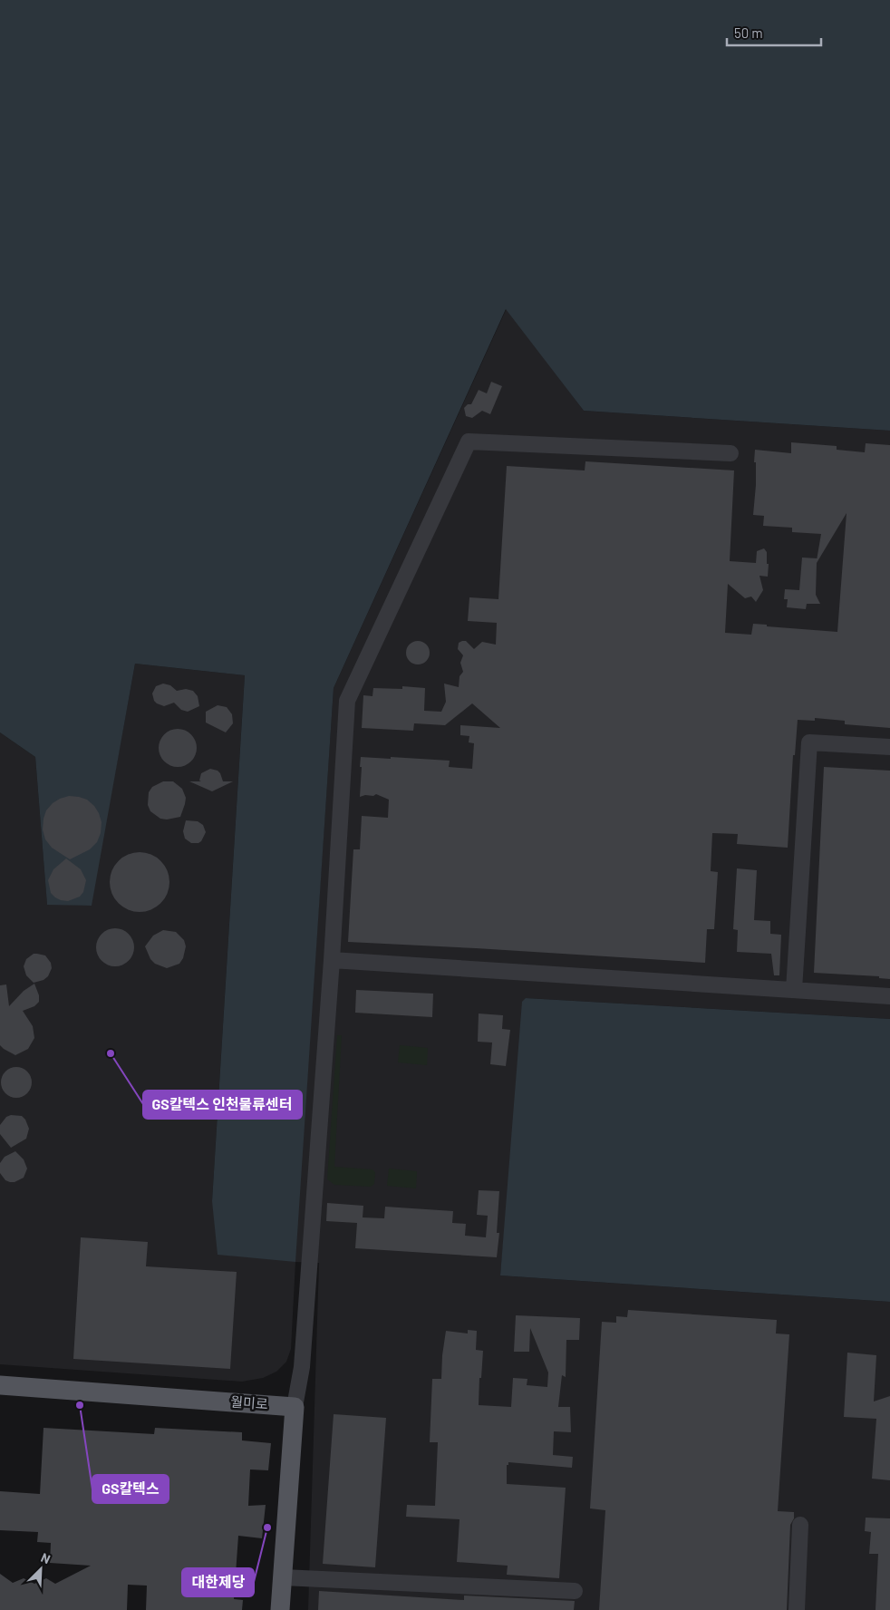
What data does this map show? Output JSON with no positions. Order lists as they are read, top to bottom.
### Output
{
  "streets": {
    "main road": ["월미로"]
  },
  "places": ["GS칼텍스 인천물류센터", "GS칼텍스", "대한제당"],
  "scale_bar": "50 m",
  "north": "top right"
}
